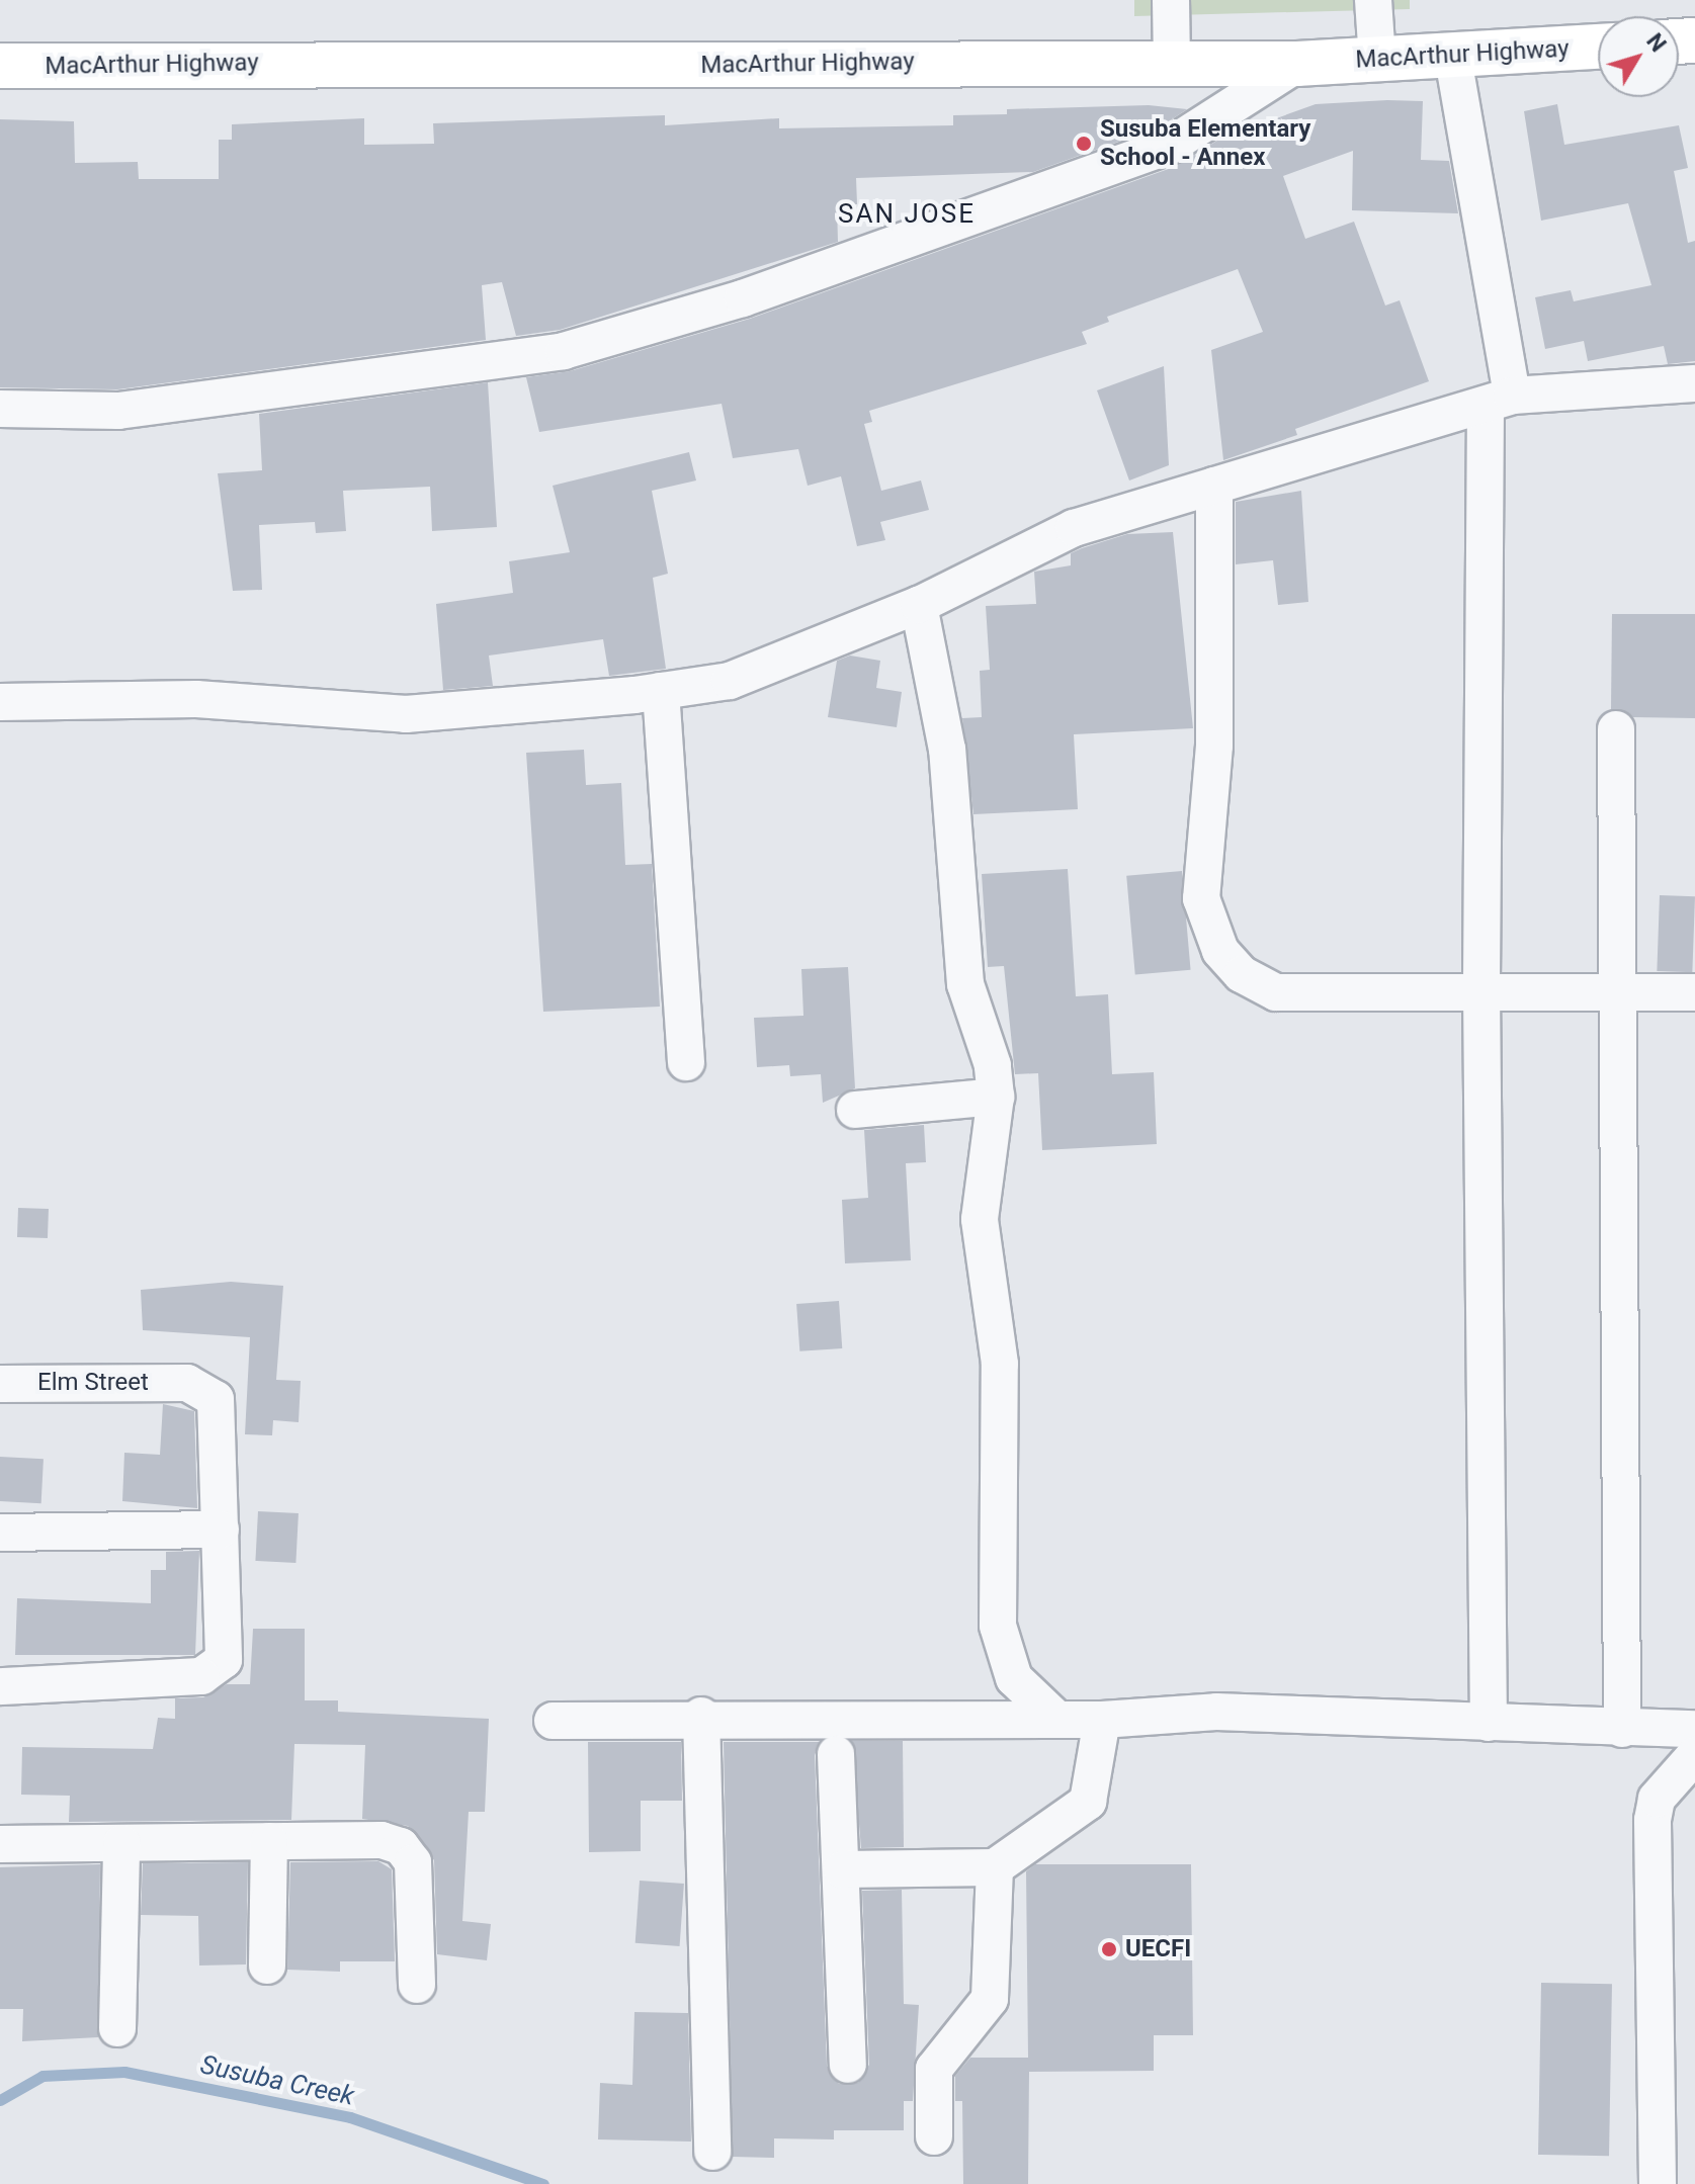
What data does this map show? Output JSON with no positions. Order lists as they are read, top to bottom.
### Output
{
  "streets": {
    "highway": ["MacArthur Highway"],
    "street": ["Elm Street"]
  },
  "districts": ["SAN JOSE"],
  "water": ["Susuba Creek"],
  "places": ["Susuba Elementary School - Annex", "UECFI"],
  "north": "top right"
}
